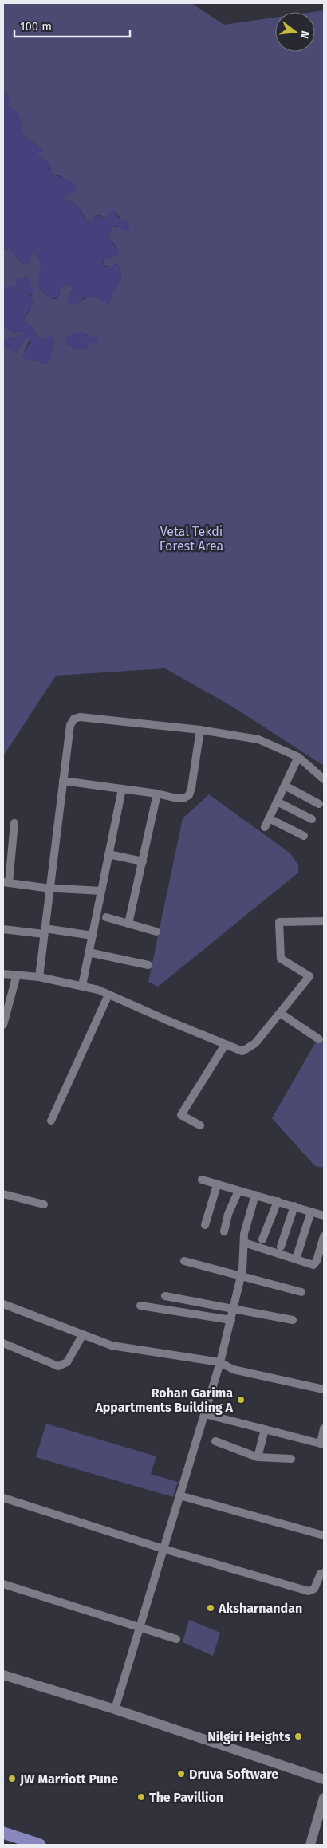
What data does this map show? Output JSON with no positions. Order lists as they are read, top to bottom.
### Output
{
  "parks": ["Vetal Tekdi Forest Area"],
  "places": [
    "Rohan Garima Appartments Building A",
    "Aksharnandan",
    "Nilgiri Heights",
    "Druva Software",
    "JW Marriott Pune",
    "The Pavillion"
  ],
  "scale_bar": "100 m",
  "north": "right"
}
